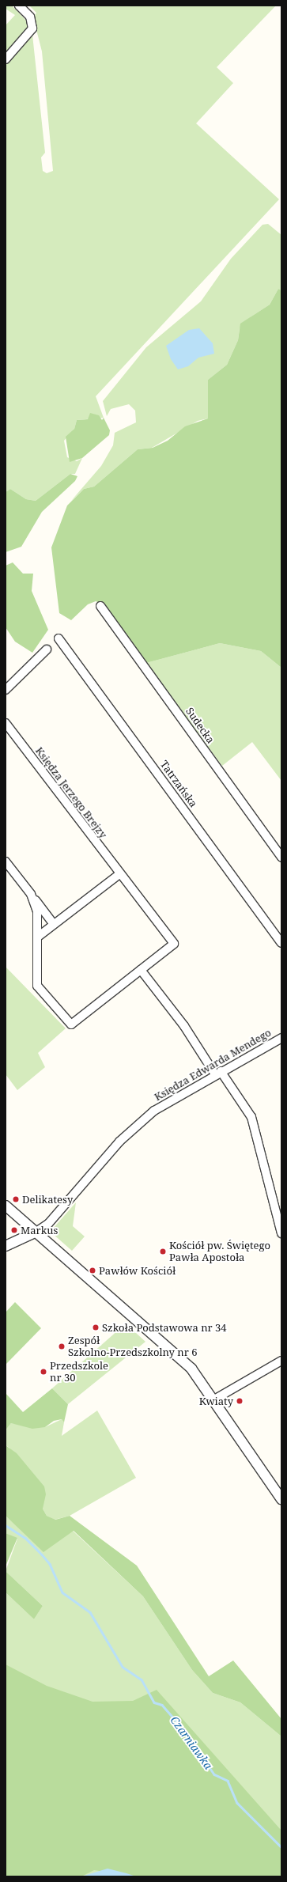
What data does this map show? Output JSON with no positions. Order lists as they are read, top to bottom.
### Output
{
  "streets": {
    "street": [
      "Sudecka",
      "Tatrzańska",
      "Księdza Jerzego Brejzy",
      "Księdza Edwarda Mendego"
    ]
  },
  "water": ["Czarniawka"],
  "places": [
    "Delikatesy",
    "Markus",
    "Kościół pw. Świętego Pawła Apostoła",
    "Pawłów Kościół",
    "Szkoła Podstawowa nr 34",
    "Zespół Szkolno-Przedszkolny nr 6",
    "Przedszkole nr 30",
    "Kwiaty"
  ]
}
